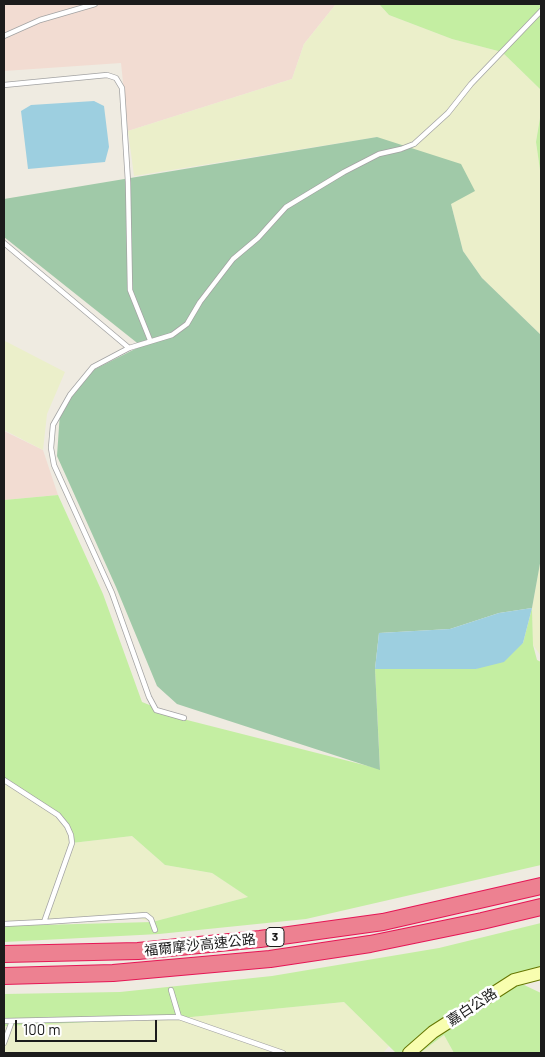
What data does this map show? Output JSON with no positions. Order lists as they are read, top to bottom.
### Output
{
  "streets": {
    "highway": ["3", "福爾摩沙高速公路"],
    "main road": ["嘉白公路"]
  },
  "scale_bar": "100 m"
}
